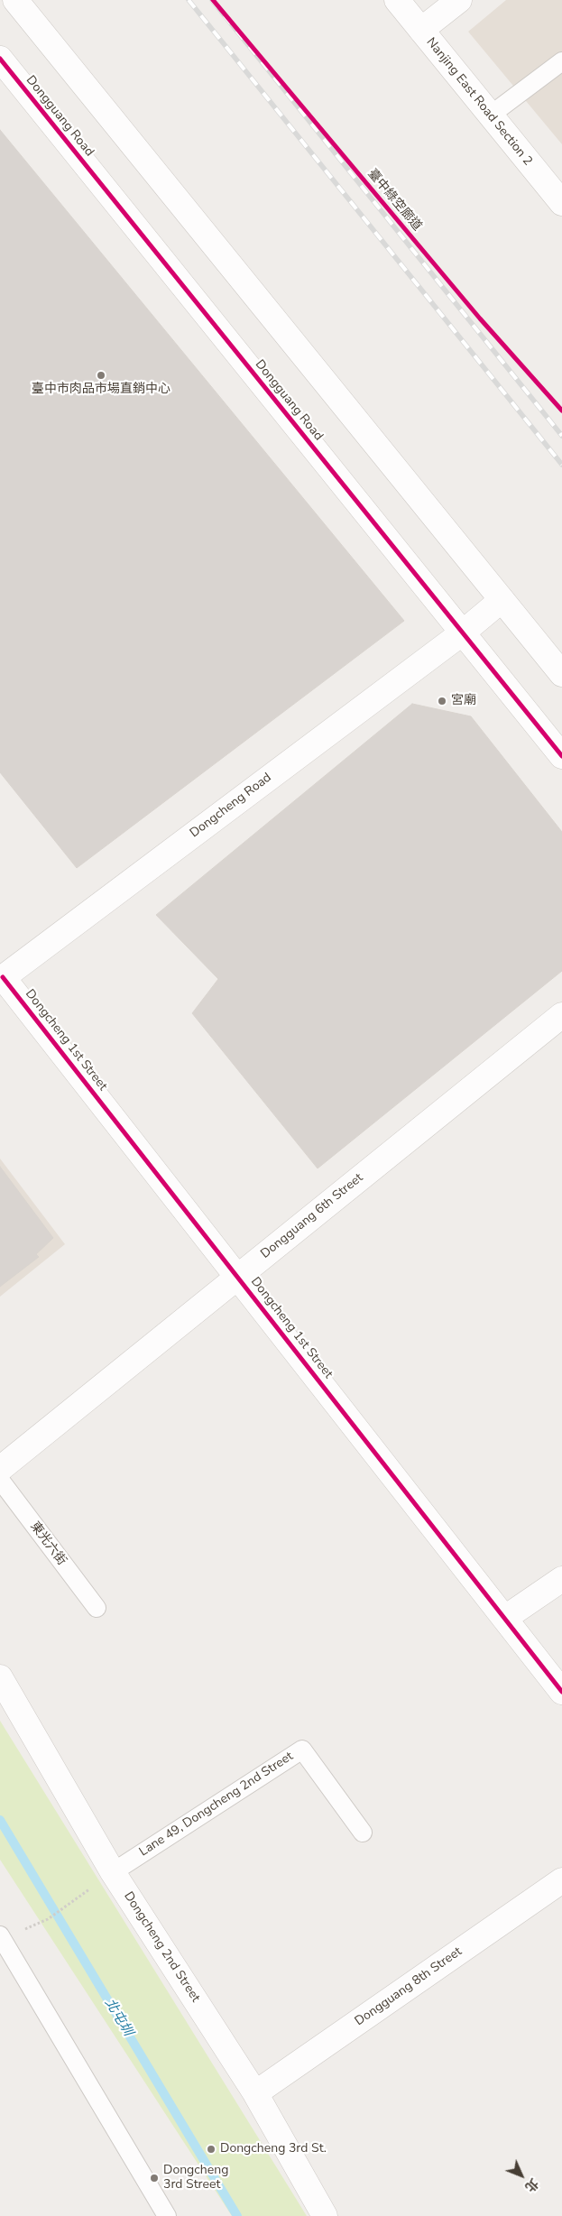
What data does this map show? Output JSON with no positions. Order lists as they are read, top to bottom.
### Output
{
  "streets": {
    "street": [
      "Nanjing East Road Section 2",
      "Dongguang Road",
      "Dongcheng Road",
      "Dongcheng 1st Street",
      "Dongguang 6th Street",
      "Dongcheng 2nd Street",
      "Dongguang 8th Street"
    ],
    "lane": ["東光六街", "Lane 49, Dongcheng 2nd Street"],
    "cycle path": ["臺中綠空廊道"]
  },
  "crossings": [
    ["Dongguang Road", "Dongcheng Road"],
    ["Dongcheng Road", "Dongcheng 1st Street"],
    ["Dongcheng 1st Street", "Dongguang 6th Street"],
    ["Lane 49, Dongcheng 2nd Street", "Dongcheng 2nd Street"],
    ["Dongcheng 2nd Street", "Dongguang 8th Street"]
  ],
  "water": ["北屯圳"],
  "places": [
    "臺中市肉品市場直銷中心",
    "宮廟",
    "Dongcheng 3rd St.",
    "Dongcheng 3rd Street"
  ],
  "north": "bottom right"
}
